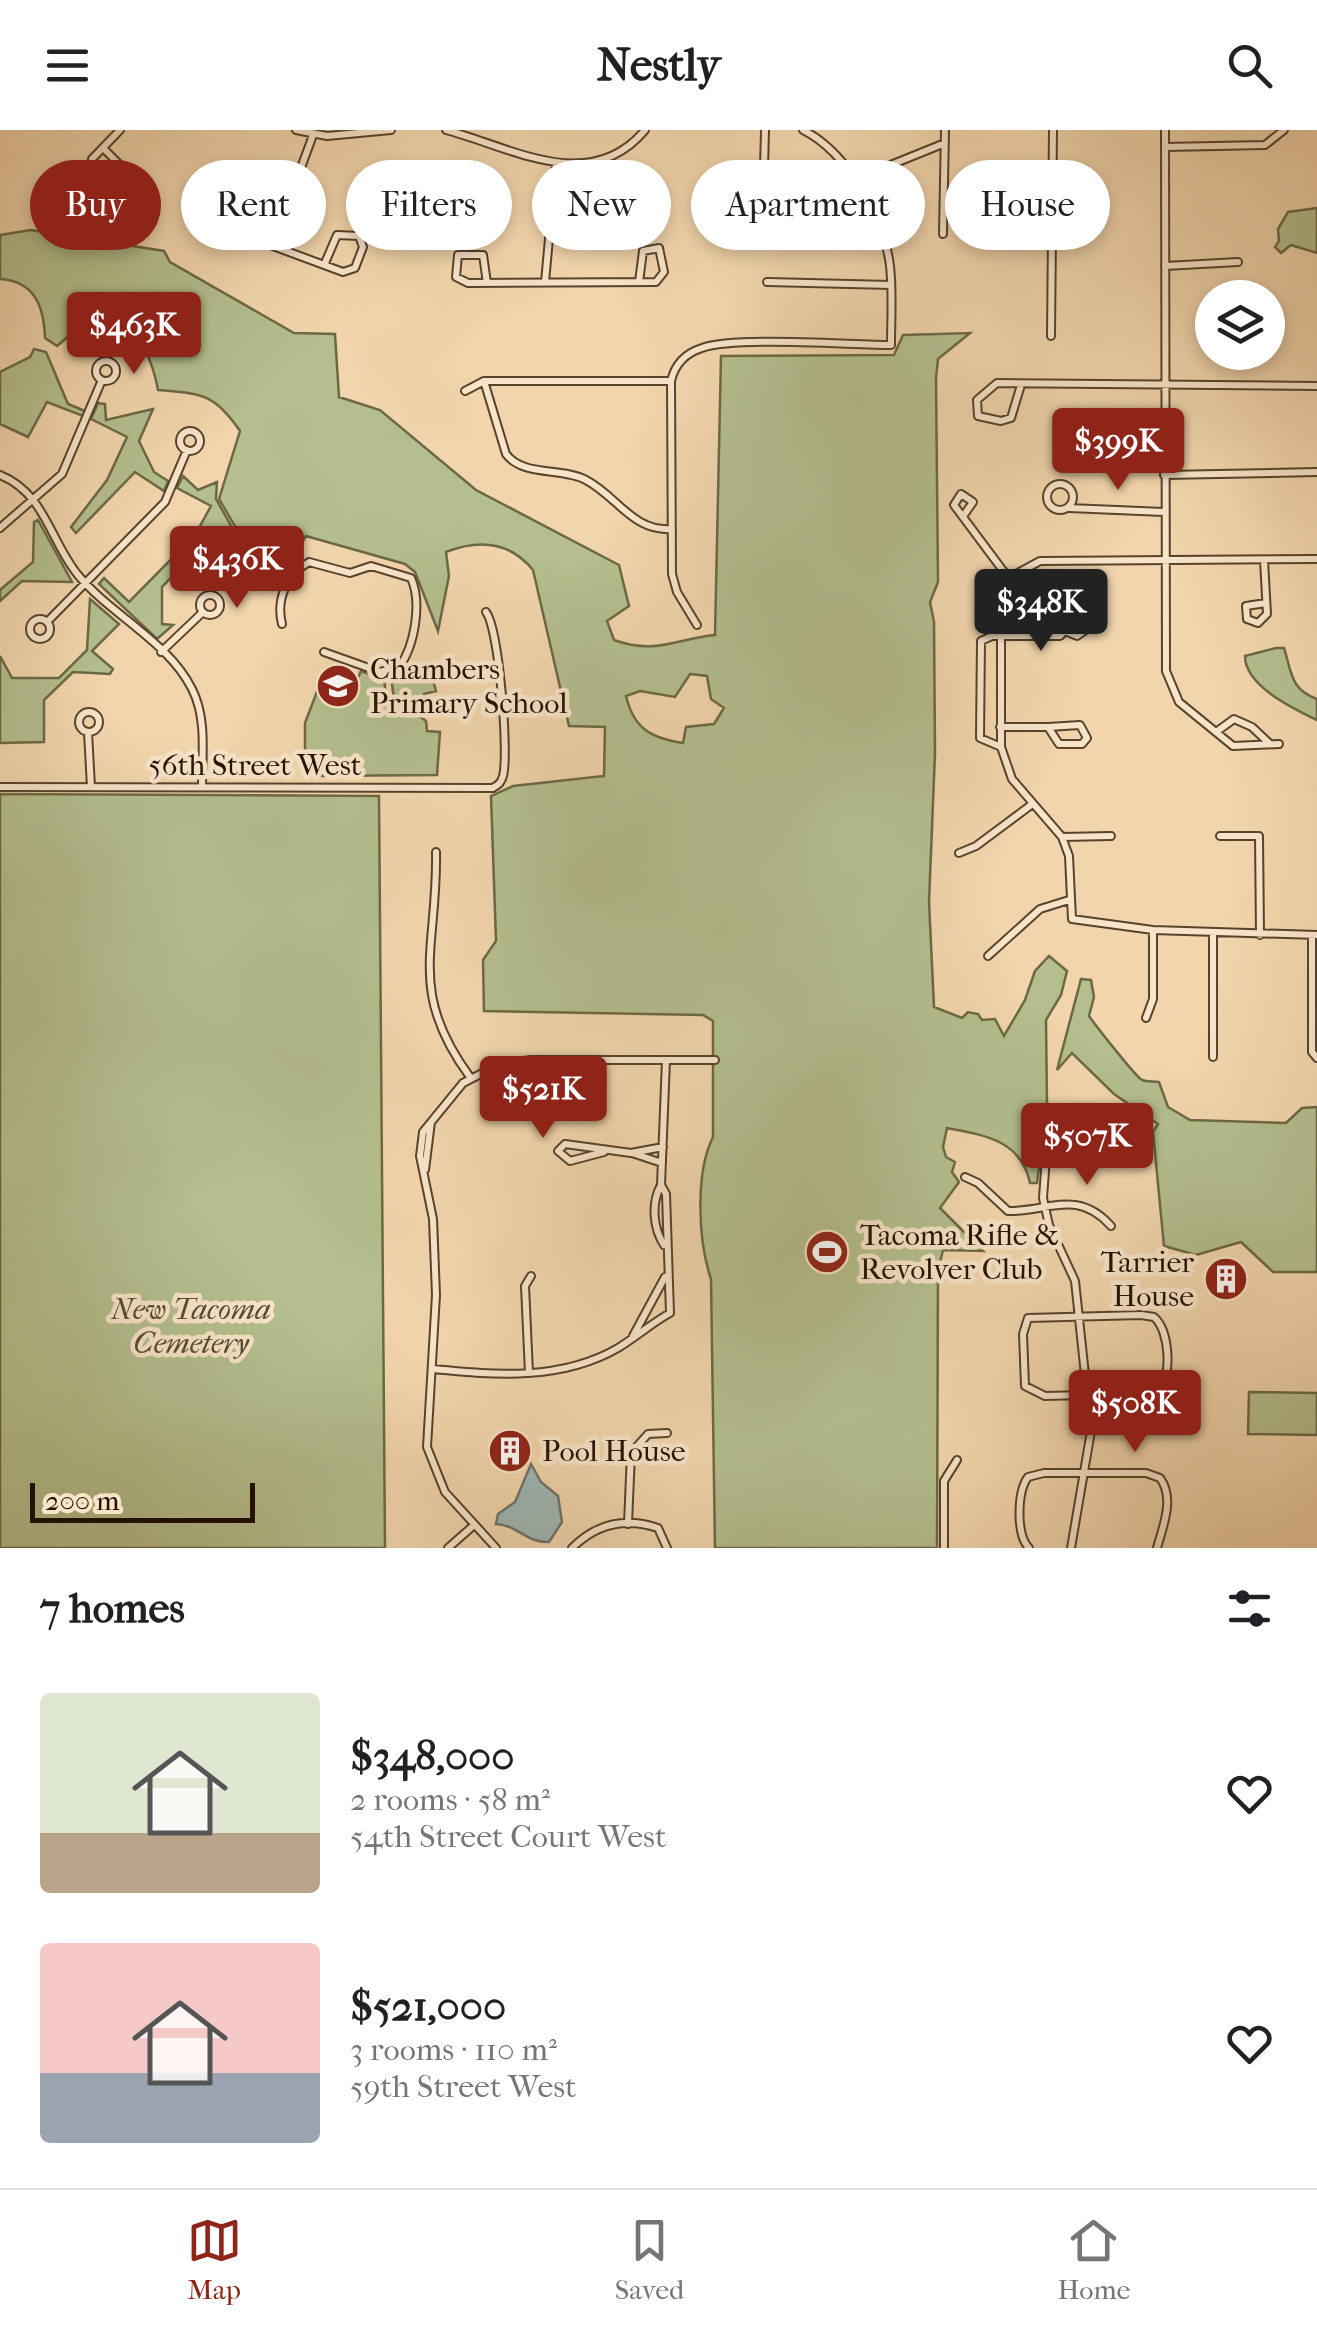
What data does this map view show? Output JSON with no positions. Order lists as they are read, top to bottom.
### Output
{
  "streets": {
    "street": ["56th Street West"]
  },
  "parks": ["New Tacoma Cemetery"],
  "places": {
    "school or university": ["Chambers Primary School"],
    "sports": ["Tacoma Rifle & Revolver Club"],
    "building": ["Tarrier House", "Pool House"]
  },
  "scale_bar": "200 m",
  "page": {
    "header": "Nestly",
    "chip": [
      "Buy",
      "Rent",
      "Filters",
      "New",
      "Apartment",
      "House"
    ],
    "price": [
      "$463K",
      "$399K",
      "$436K",
      "$348K",
      "$521K",
      "$507K",
      "$508K"
    ],
    "scale": "200 m",
    "heading": "7 homes",
    "list": [
      {
        "name": "$348,000",
        "note": "2 rooms · 58 m² · 54th Street Court West"
      },
      {
        "name": "$521,000",
        "note": "3 rooms · 110 m² · 59th Street West"
      }
    ],
    "tabs": ["Map", "Saved", "Home"]
  }
}
